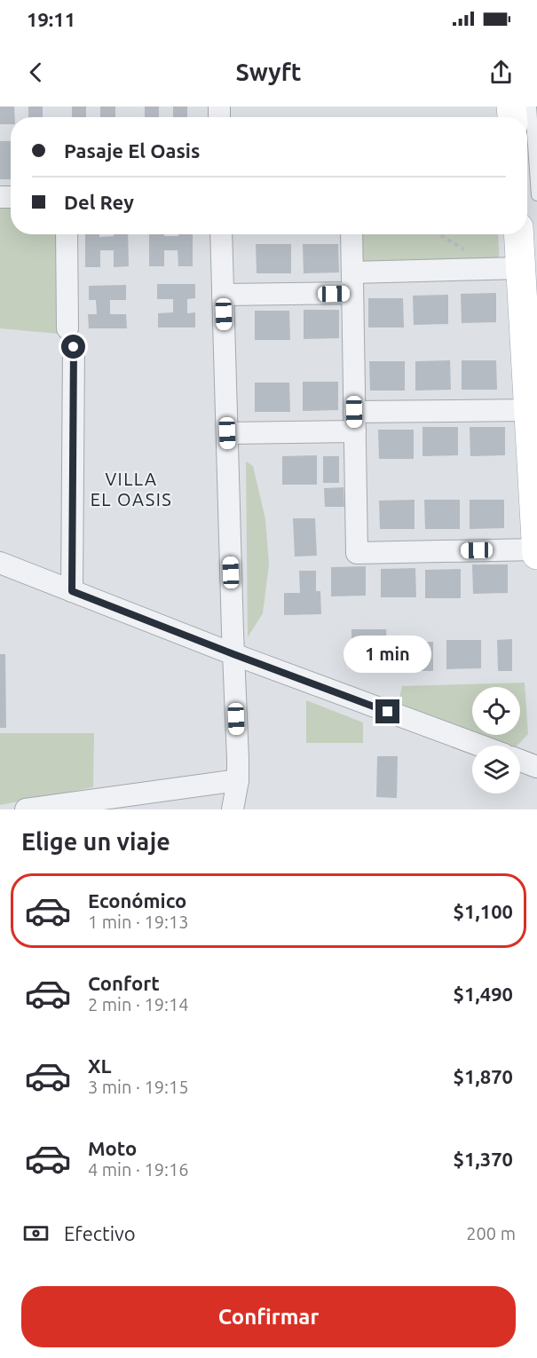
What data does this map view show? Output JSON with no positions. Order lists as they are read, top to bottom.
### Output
{
  "districts": ["VILLA EL OASIS"],
  "page": {
    "status": "19:11",
    "header": "Swyft",
    "banner": ["Pasaje El Oasis", "Del Rey"],
    "bubble": "1 min",
    "heading": "Elige un viaje",
    "list": [
      {
        "name": "Económico",
        "note": "1 min · 19:13",
        "value": "$1,100"
      },
      {
        "name": "Confort",
        "note": "2 min · 19:14",
        "value": "$1,490"
      },
      {
        "name": "XL",
        "note": "3 min · 19:15",
        "value": "$1,870"
      },
      {
        "name": "Moto",
        "note": "4 min · 19:16",
        "value": "$1,370"
      }
    ],
    "pay": ["Efectivo", "200 m"],
    "buttons": "Confirmar"
  }
}
